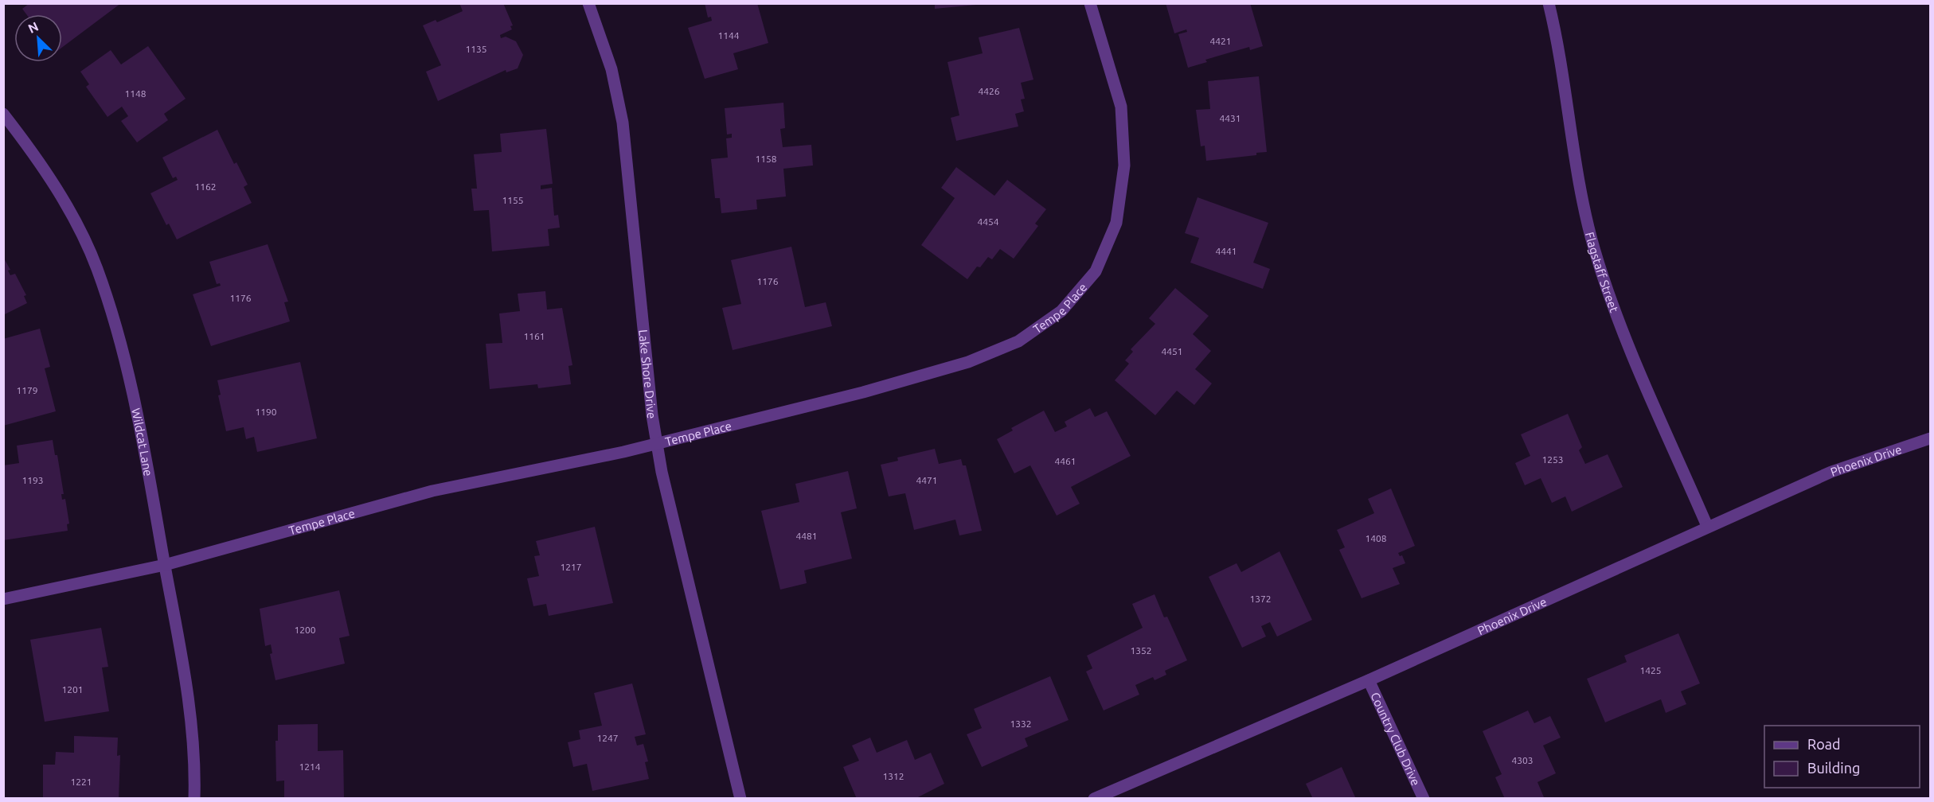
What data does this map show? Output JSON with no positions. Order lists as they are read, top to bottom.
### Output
{
  "streets": {
    "street": [
      "Flagstaff Street",
      "Tempe Place",
      "Lake Shore Drive",
      "Wildcat Lane",
      "Phoenix Drive",
      "Country Club Drive"
    ]
  },
  "crossings": [
    ["Flagstaff Street", "Phoenix Drive"],
    ["Tempe Place", "Lake Shore Drive"],
    ["Tempe Place", "Wildcat Lane"],
    ["Phoenix Drive", "Country Club Drive"]
  ],
  "house_numbers": [
    "1144",
    "4421",
    "1135",
    "4426",
    "1148",
    "4431",
    "1158",
    "1162",
    "1155",
    "4454",
    "4441",
    "1176",
    "1176",
    "1161",
    "4451",
    "1179",
    "1190",
    "1253",
    "4461",
    "1193",
    "4471",
    "4481",
    "1408",
    "1217",
    "1372",
    "1200",
    "1352",
    "1425",
    "1201",
    "1332",
    "1247",
    "4303",
    "1214",
    "1312",
    "1221"
  ],
  "legend": ["Road", "Building"],
  "north": "top left"
}
